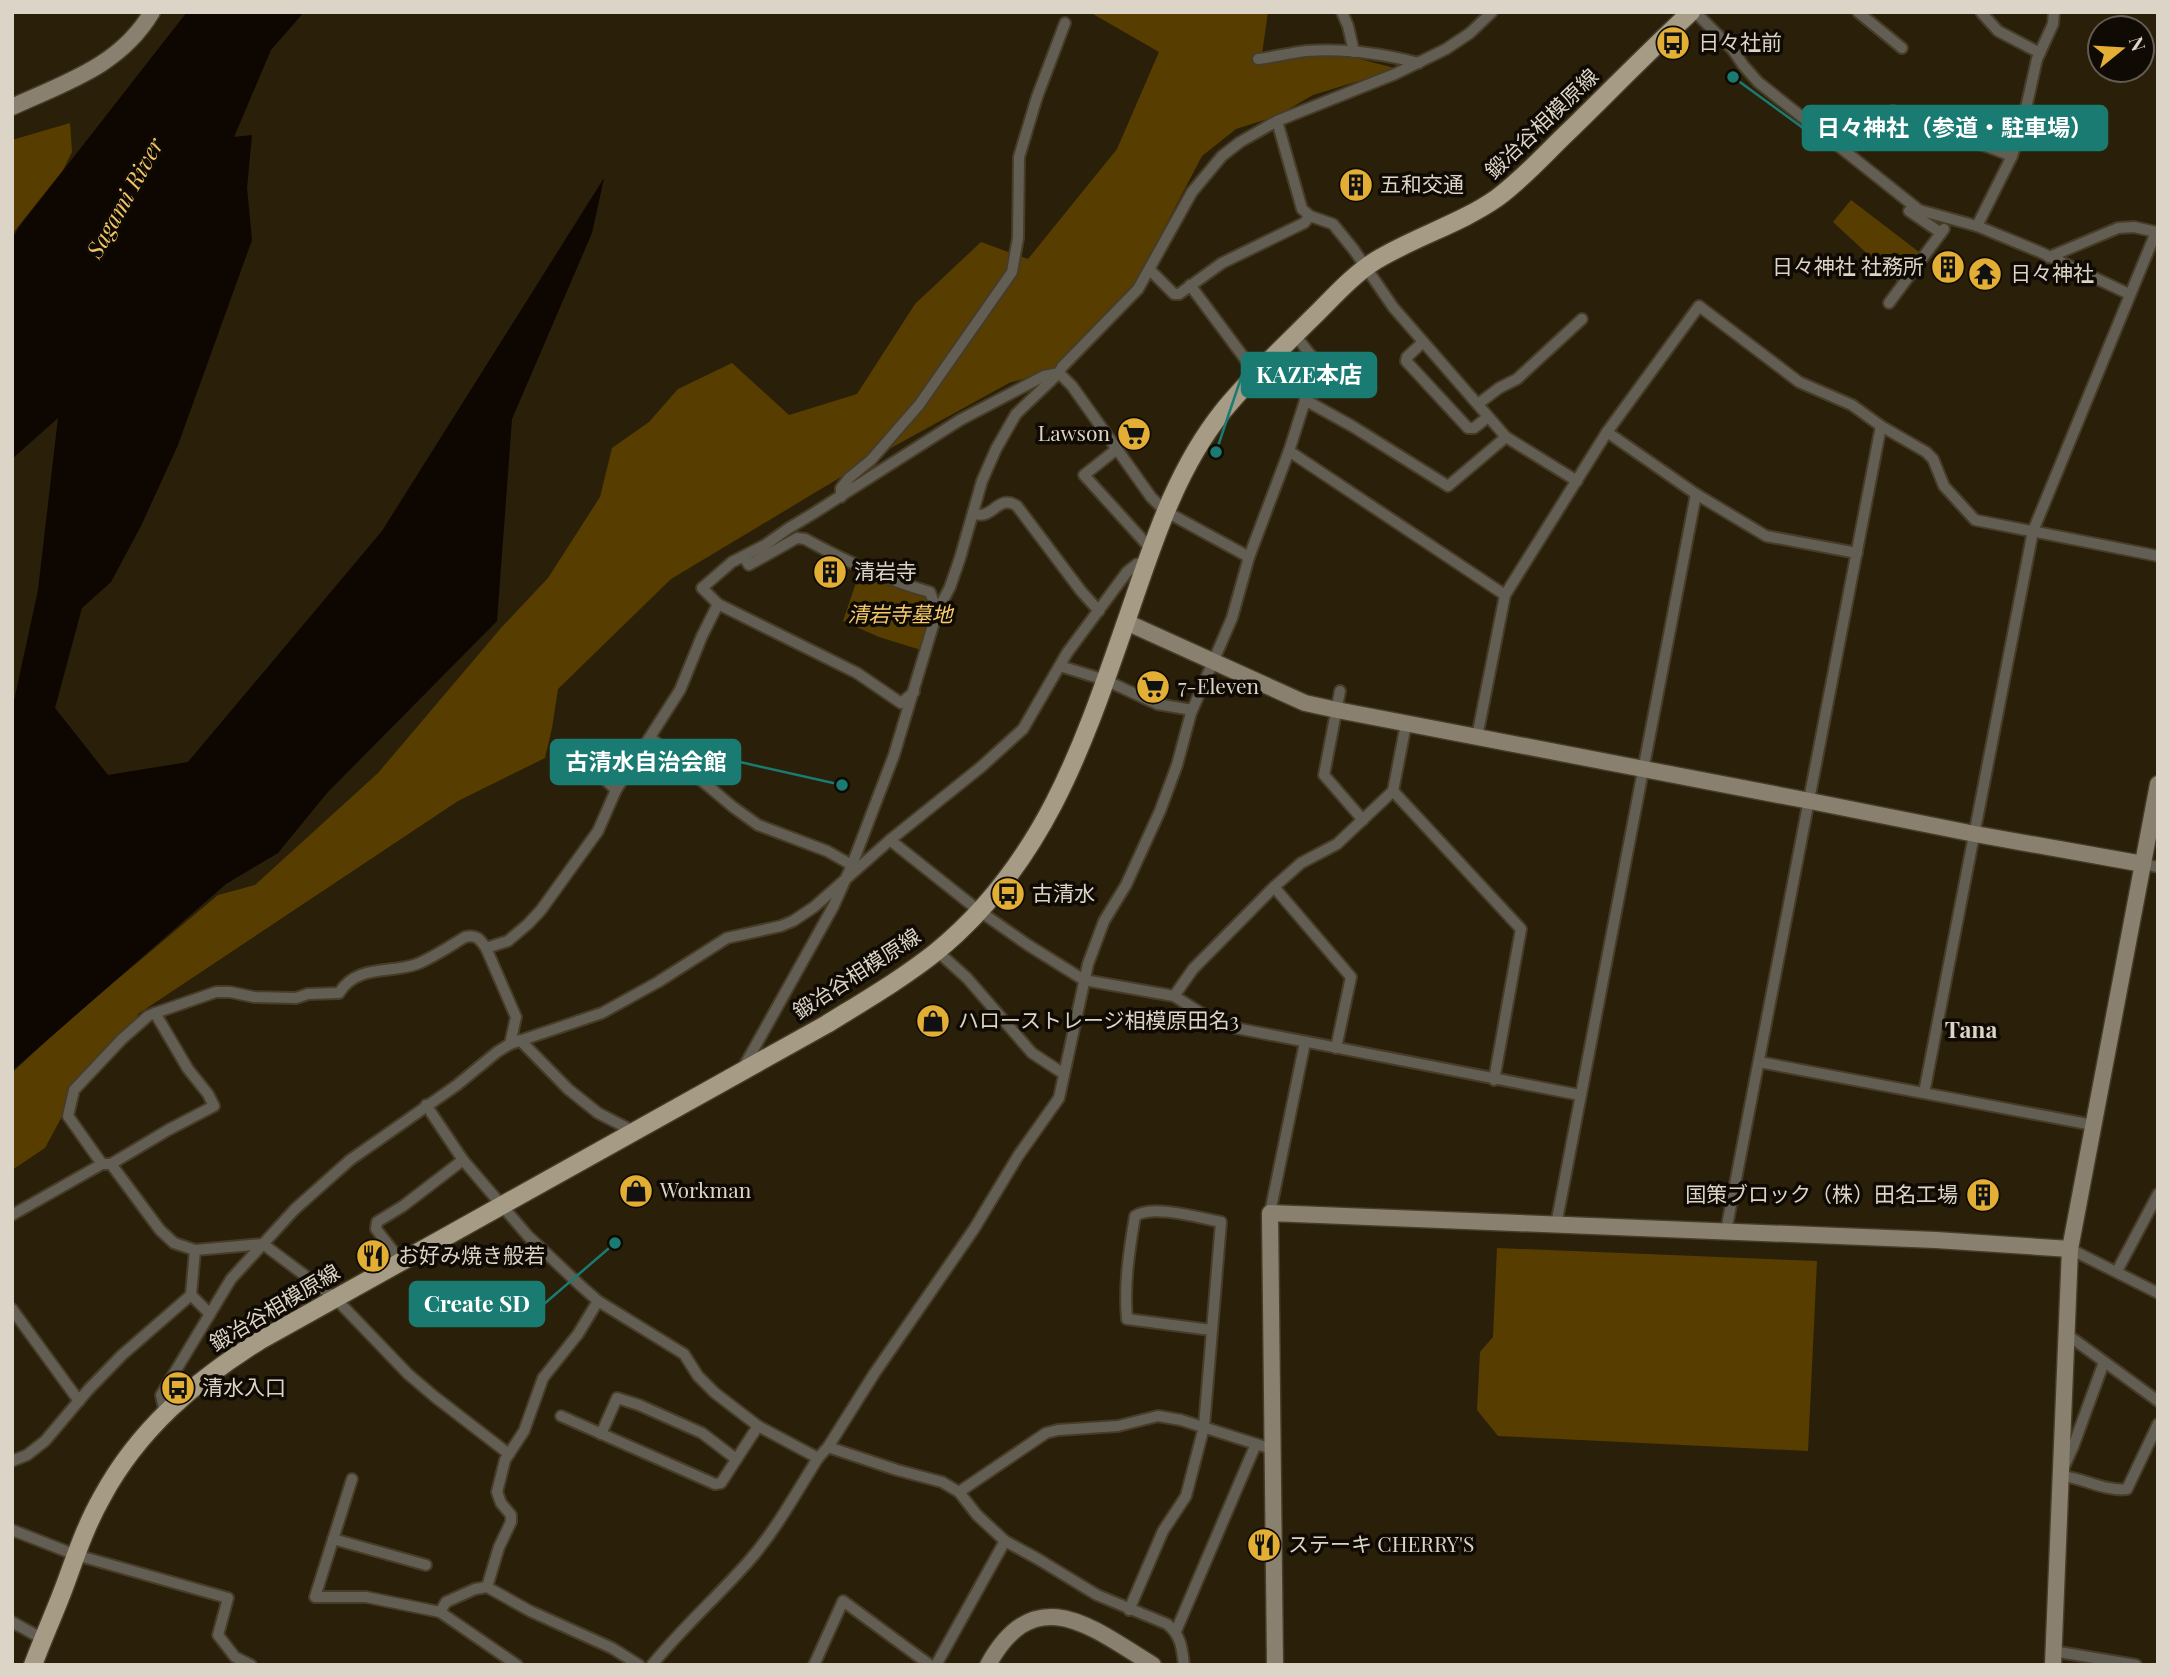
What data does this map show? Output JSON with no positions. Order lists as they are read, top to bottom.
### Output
{
  "streets": {
    "main road": ["鍛冶谷相模原線"]
  },
  "districts": ["Tana"],
  "water": ["Sagami River"],
  "parks": ["清岩寺墓地"],
  "places": {
    "bus stop": ["日々社前", "古清水", "清水入口"],
    "other": [
      "日々神社（参道・駐車場）",
      "KAZE本店",
      "古清水自治会館",
      "Create SD"
    ],
    "building": [
      "五和交通",
      "日々神社 社務所",
      "清岩寺",
      "国策ブロック（株）田名工場"
    ],
    "temple": ["日々神社"],
    "supermarket": ["Lawson", "7-Eleven"],
    "shop": ["ハローストレージ相模原田名3", "Workman"],
    "restaurant": ["お好み焼き般若", "ステーキ CHERRY'S"]
  },
  "north": "right"
}
